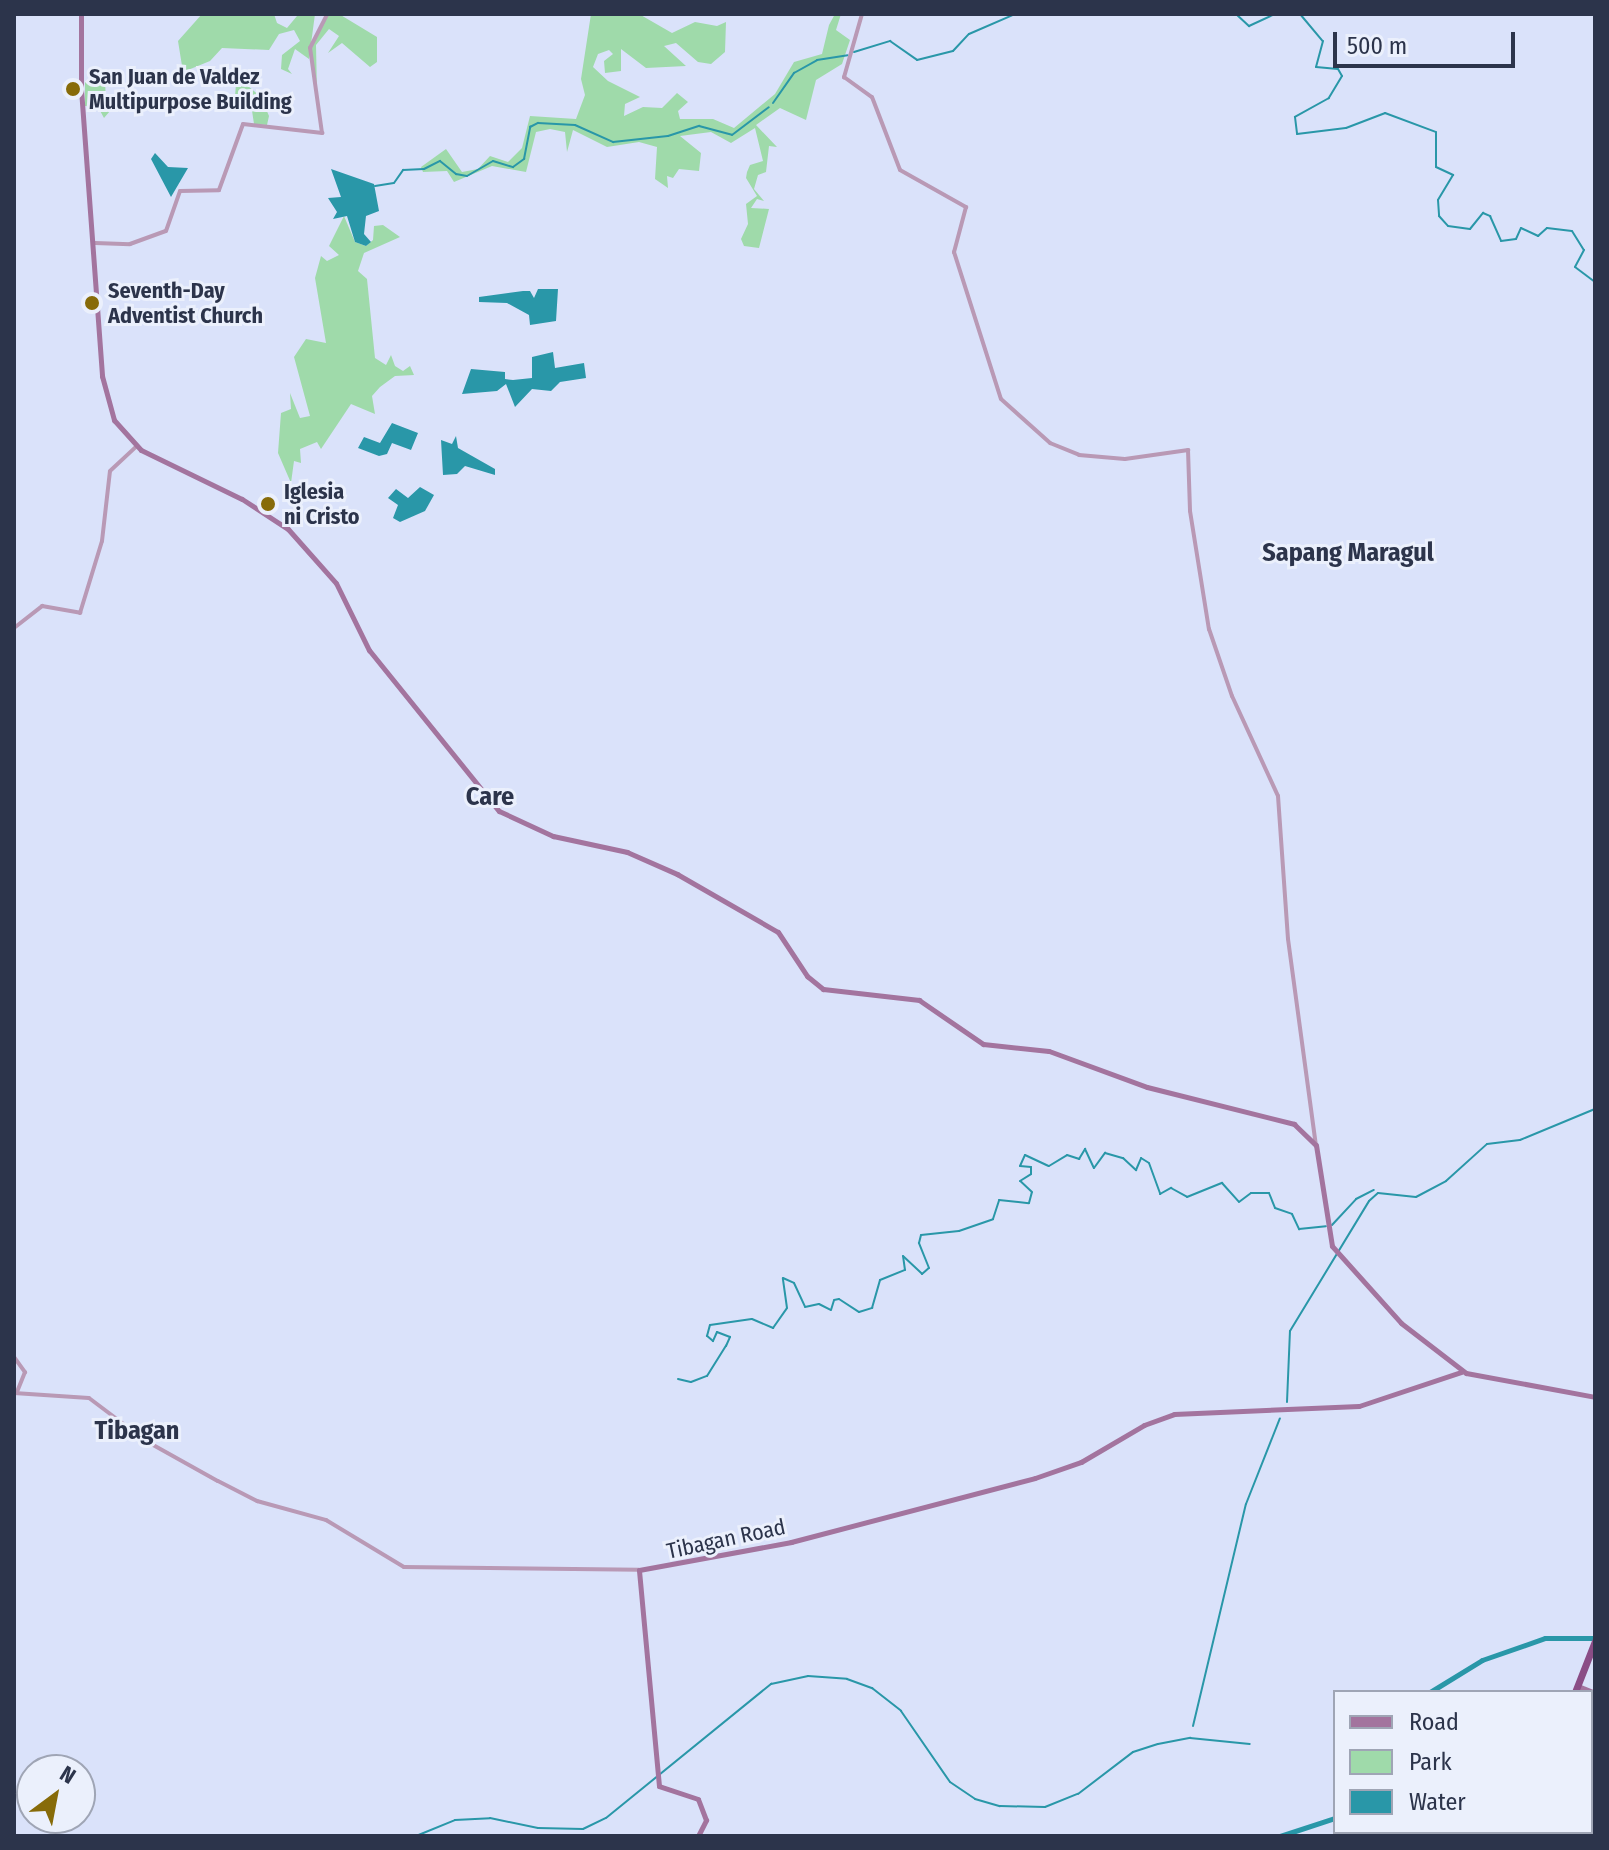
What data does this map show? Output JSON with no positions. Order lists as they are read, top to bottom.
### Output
{
  "streets": {
    "main road": ["Tibagan Road"]
  },
  "districts": ["Sapang Maragul", "Care", "Tibagan"],
  "places": ["San Juan de Valdez Multipurpose Building", "Seventh-Day Adventist Church", "Iglesia ni Cristo"],
  "legend": ["Road", "Park", "Water"],
  "scale_bar": "500 m",
  "north": "top right"
}
